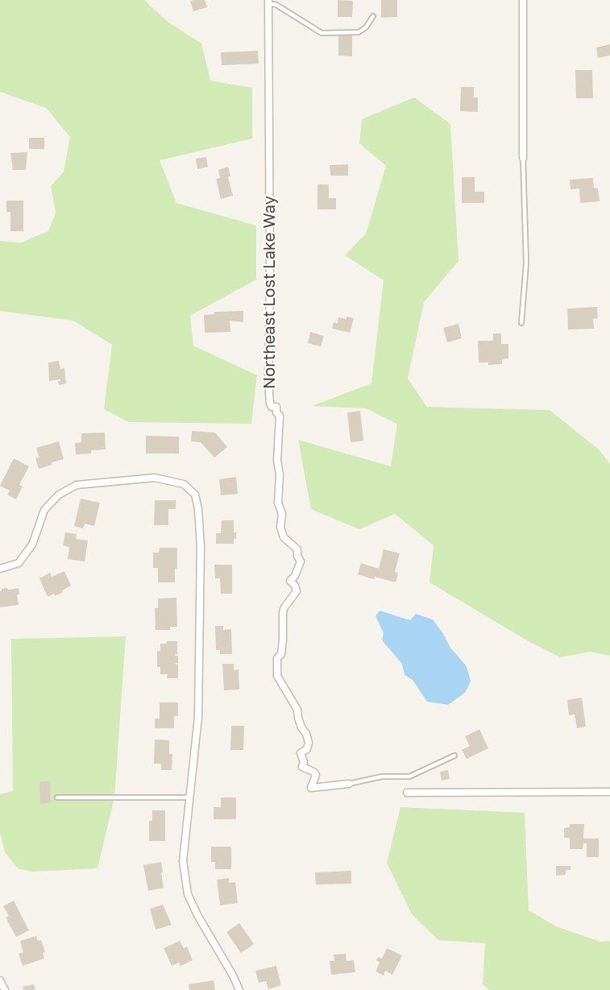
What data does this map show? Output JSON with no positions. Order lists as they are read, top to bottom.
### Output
{
  "streets": {
    "street": ["Northeast Lost Lake Way"]
  }
}
